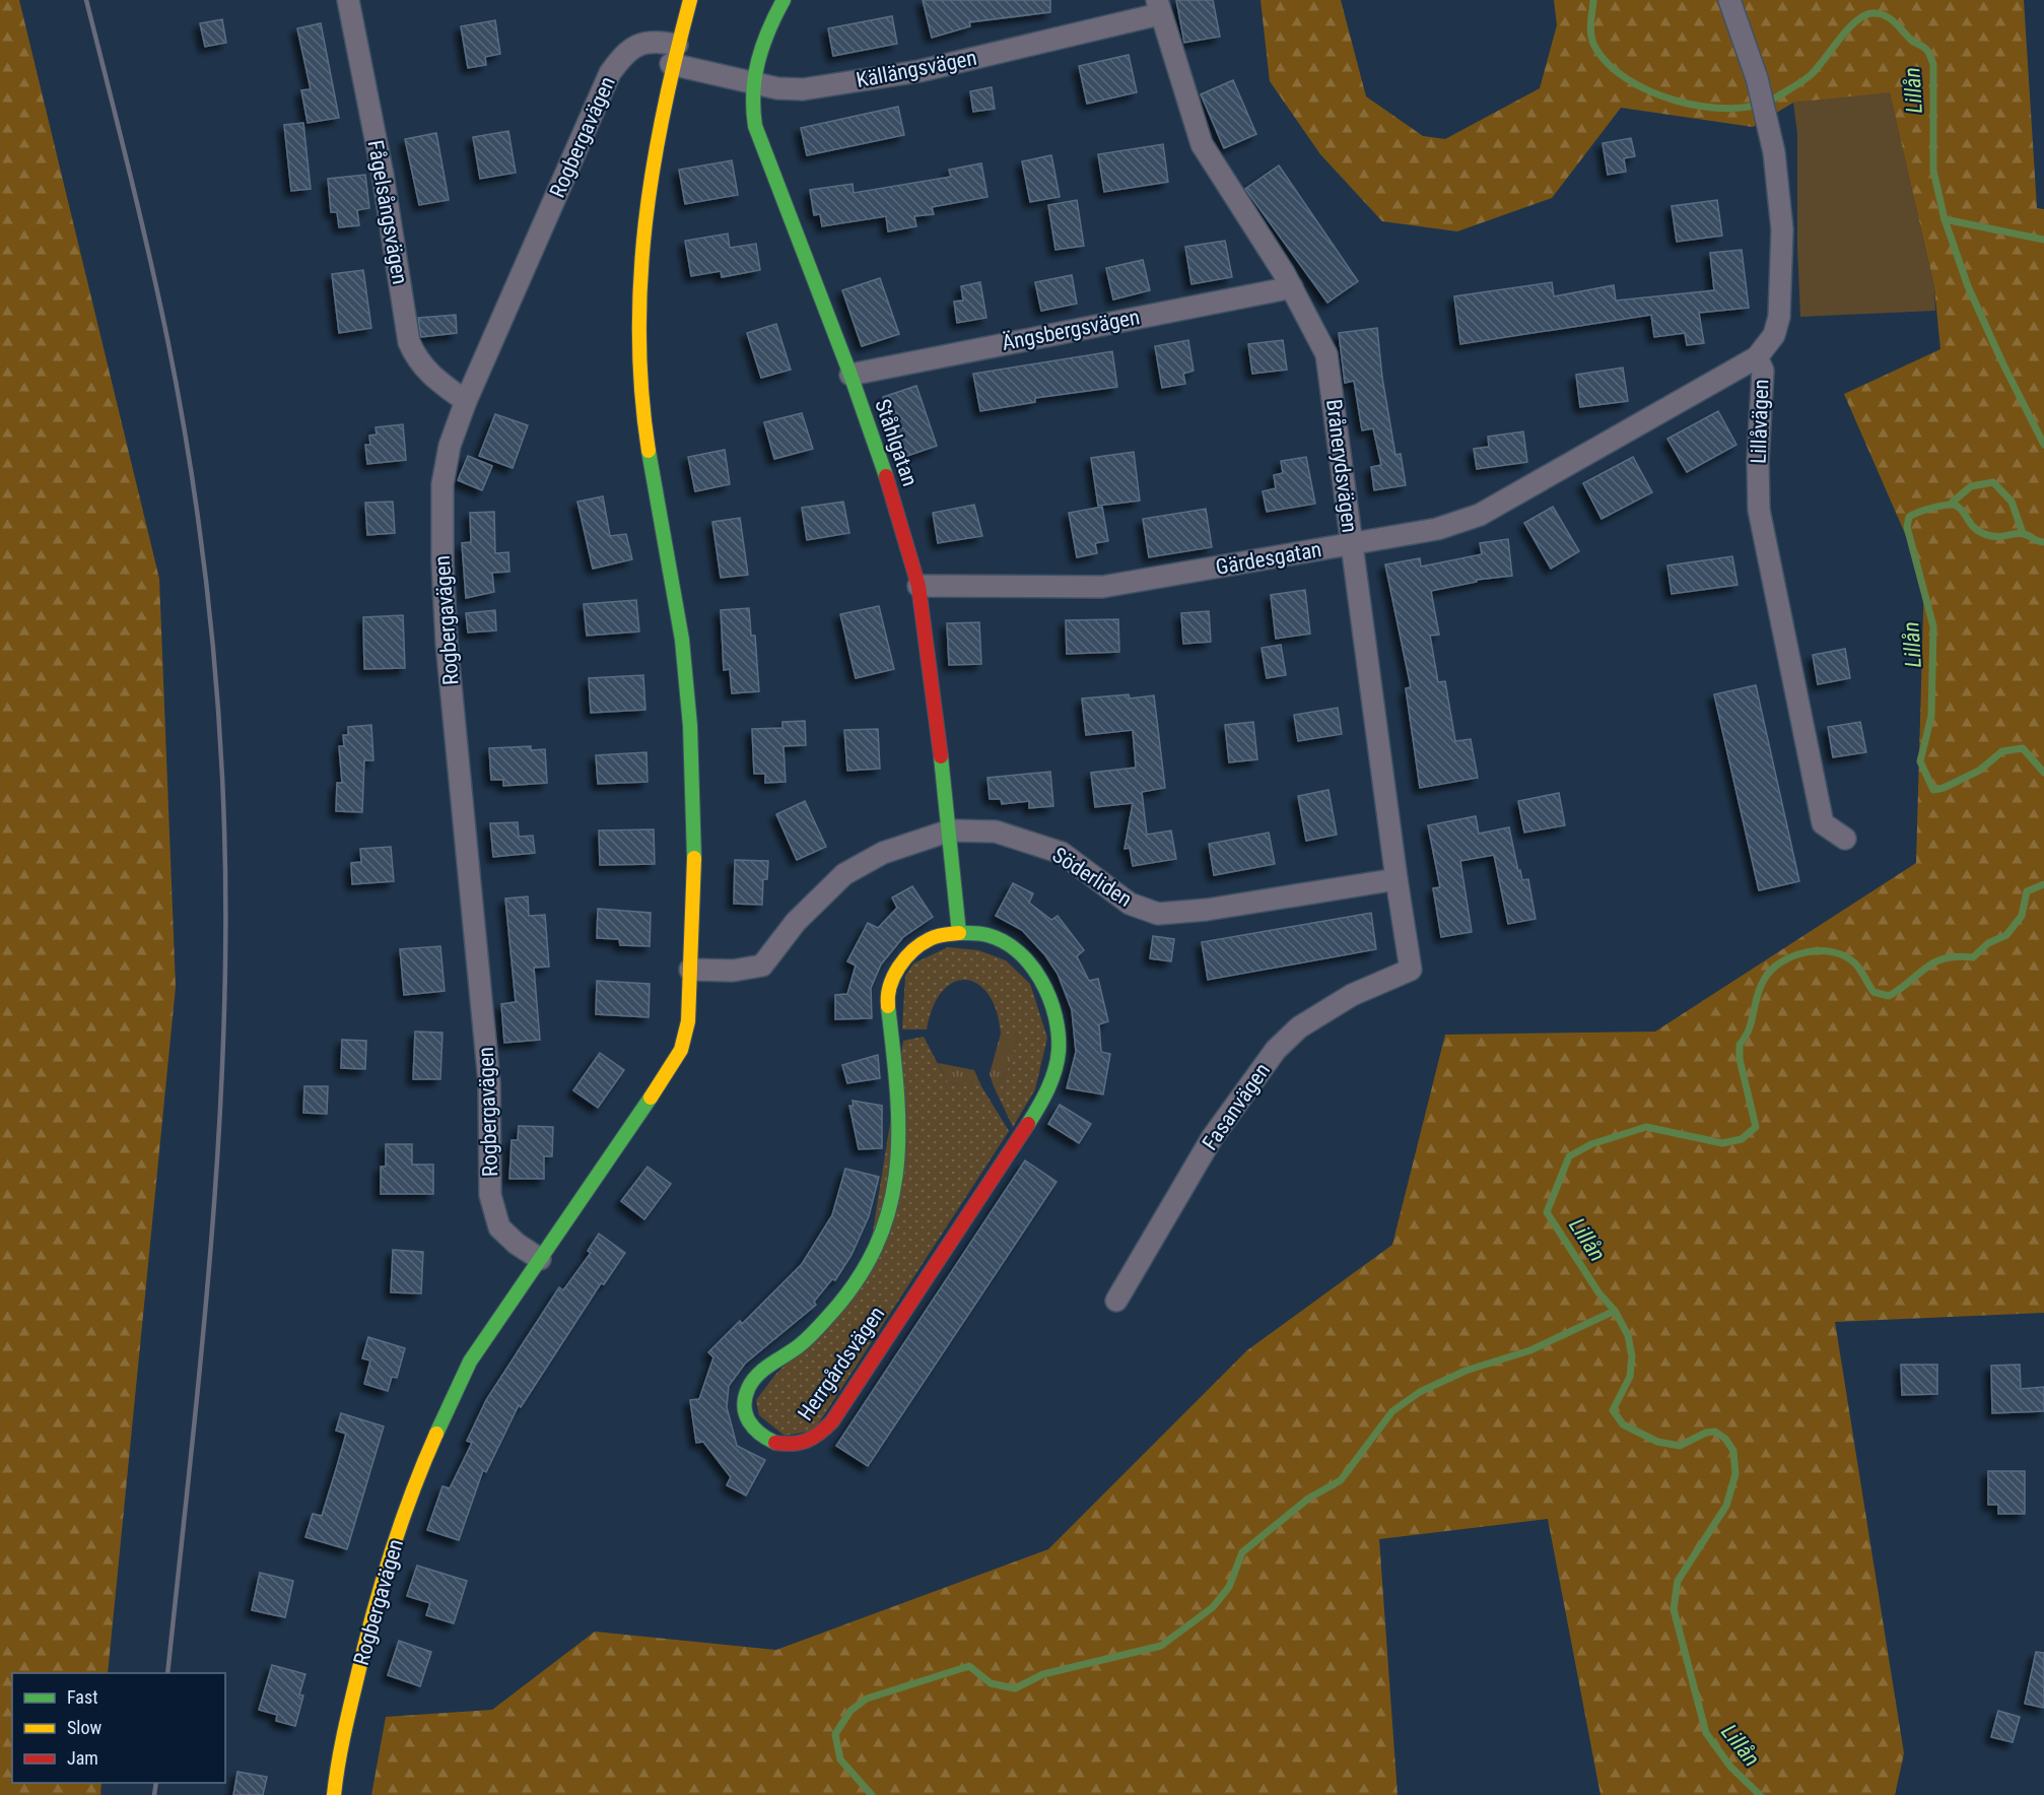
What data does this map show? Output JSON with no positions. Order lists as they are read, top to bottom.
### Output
{
  "streets": {
    "street": [
      "Källängsvägen",
      "Rogbergavägen",
      "Fågelsångsvägen",
      "Ängsbergsvägen",
      "Lillåvägen",
      "Ståhlgatan",
      "Brånerydsvägen",
      "Gärdesgatan",
      "Söderliden",
      "Fasanvägen",
      "Herrgårdsvägen"
    ]
  },
  "crossings": [
    ["Källängsvägen", "Rogbergavägen"],
    ["Källängsvägen", "Ståhlgatan"],
    ["Källängsvägen", "Brånerydsvägen"],
    ["Rogbergavägen", "Fågelsångsvägen"],
    ["Rogbergavägen", "Söderliden"],
    ["Ängsbergsvägen", "Ståhlgatan"],
    ["Ängsbergsvägen", "Brånerydsvägen"],
    ["Lillåvägen", "Gärdesgatan"],
    ["Ståhlgatan", "Gärdesgatan"],
    ["Ståhlgatan", "Söderliden"],
    ["Brånerydsvägen", "Gärdesgatan"],
    ["Brånerydsvägen", "Söderliden"],
    ["Brånerydsvägen", "Fasanvägen"]
  ],
  "water": ["Lillån"],
  "legend": ["Fast", "Slow", "Jam"]
}
